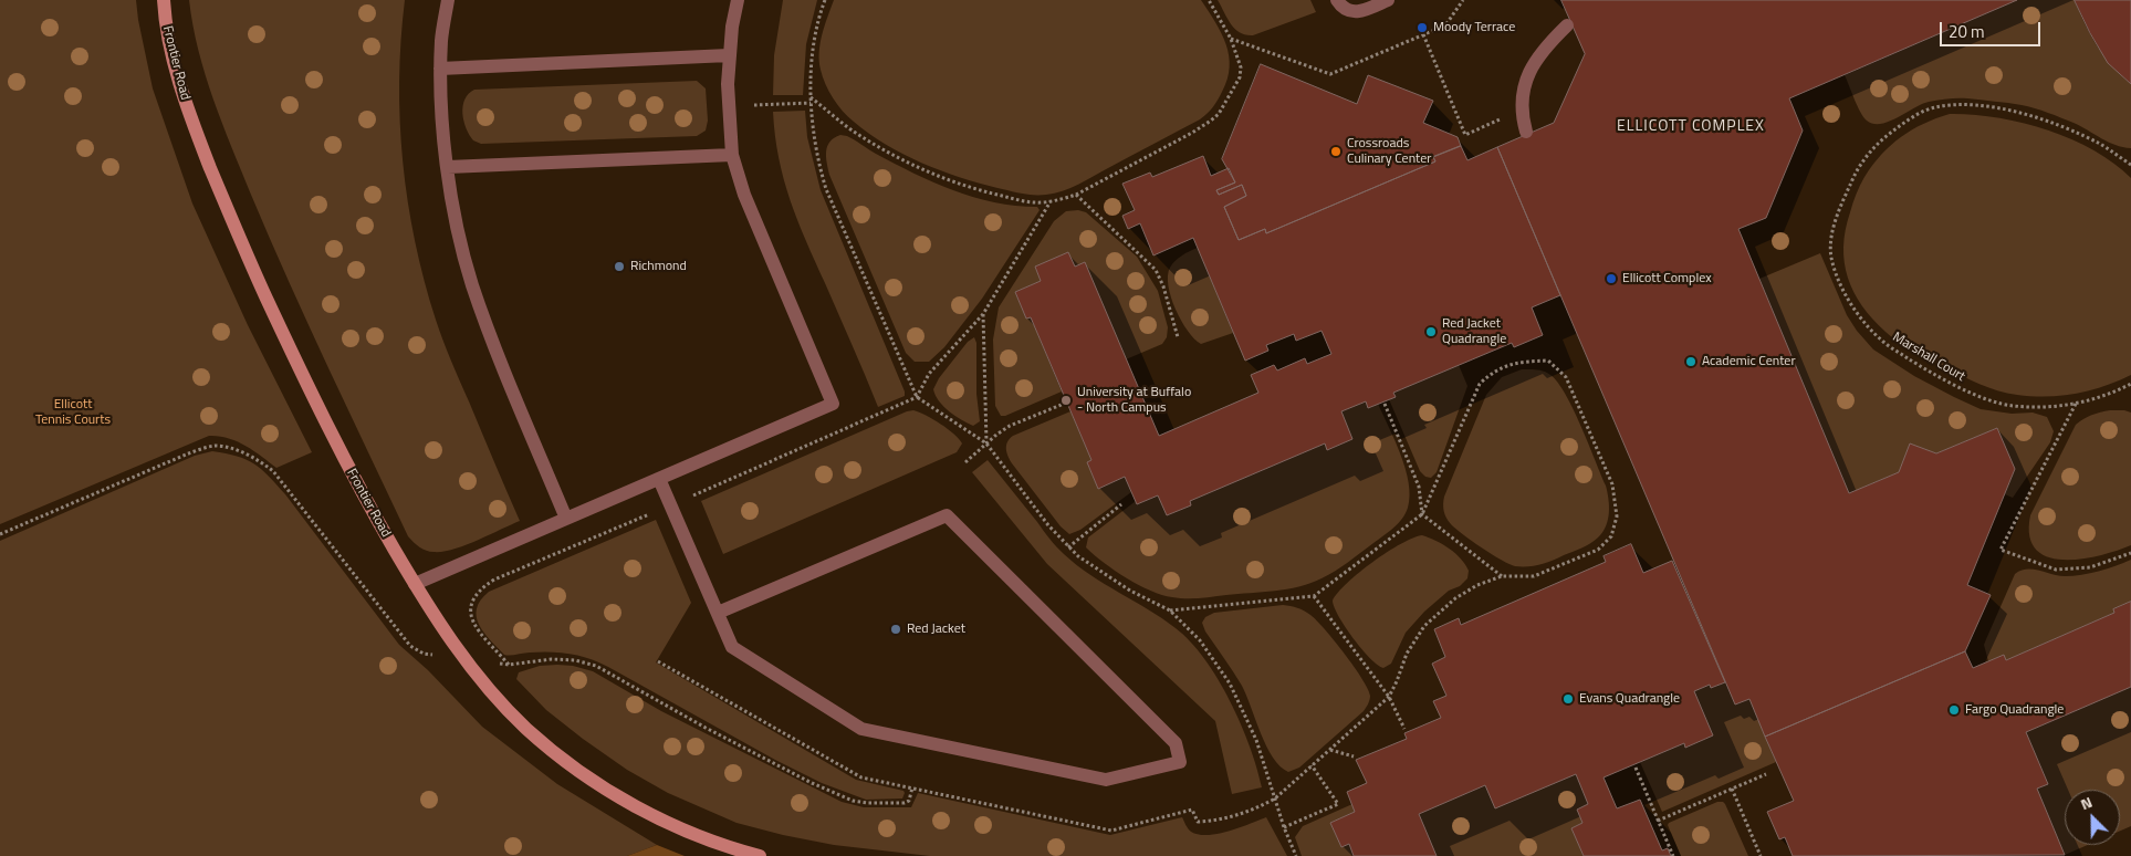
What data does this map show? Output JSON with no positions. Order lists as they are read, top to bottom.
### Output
{
  "streets": {
    "street": ["Frontier Road"],
    "path": ["Marshall Court"]
  },
  "districts": ["ELLICOTT COMPLEX"],
  "parks": ["Ellicott Tennis Courts"],
  "places": [
    "Moody Terrace",
    "Crossroads Culinary Center",
    "Richmond",
    "Ellicott Complex",
    "Red Jacket Quadrangle",
    "Academic Center",
    "University at Buffalo - North Campus",
    "Red Jacket",
    "Evans Quadrangle",
    "Fargo Quadrangle"
  ],
  "scale_bar": "20 m",
  "north": "top left"
}
